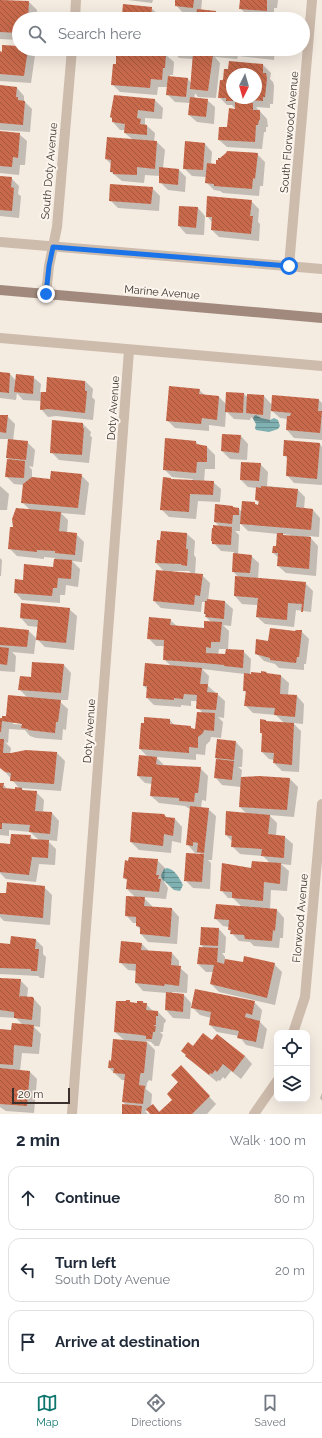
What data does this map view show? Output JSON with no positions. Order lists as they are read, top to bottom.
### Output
{
  "streets": {
    "main road": ["Marine Avenue"],
    "street": [
      "South Florwood Avenue",
      "South Doty Avenue",
      "Doty Avenue",
      "Florwood Avenue"
    ]
  },
  "crossings": [
    ["South Doty Avenue", "Marine Avenue"]
  ],
  "scale_bar": "20 m",
  "north": "bottom",
  "page": {
    "search": "Search here",
    "scale": "20 m",
    "heading": ["2 min", "Walk · 100 m"],
    "list": [
      ["Continue", "80 m"],
      ["Turn left", "South Doty Avenue", "20 m"],
      "Arrive at destination"
    ],
    "nav": ["Map", "Directions", "Saved"]
  }
}
